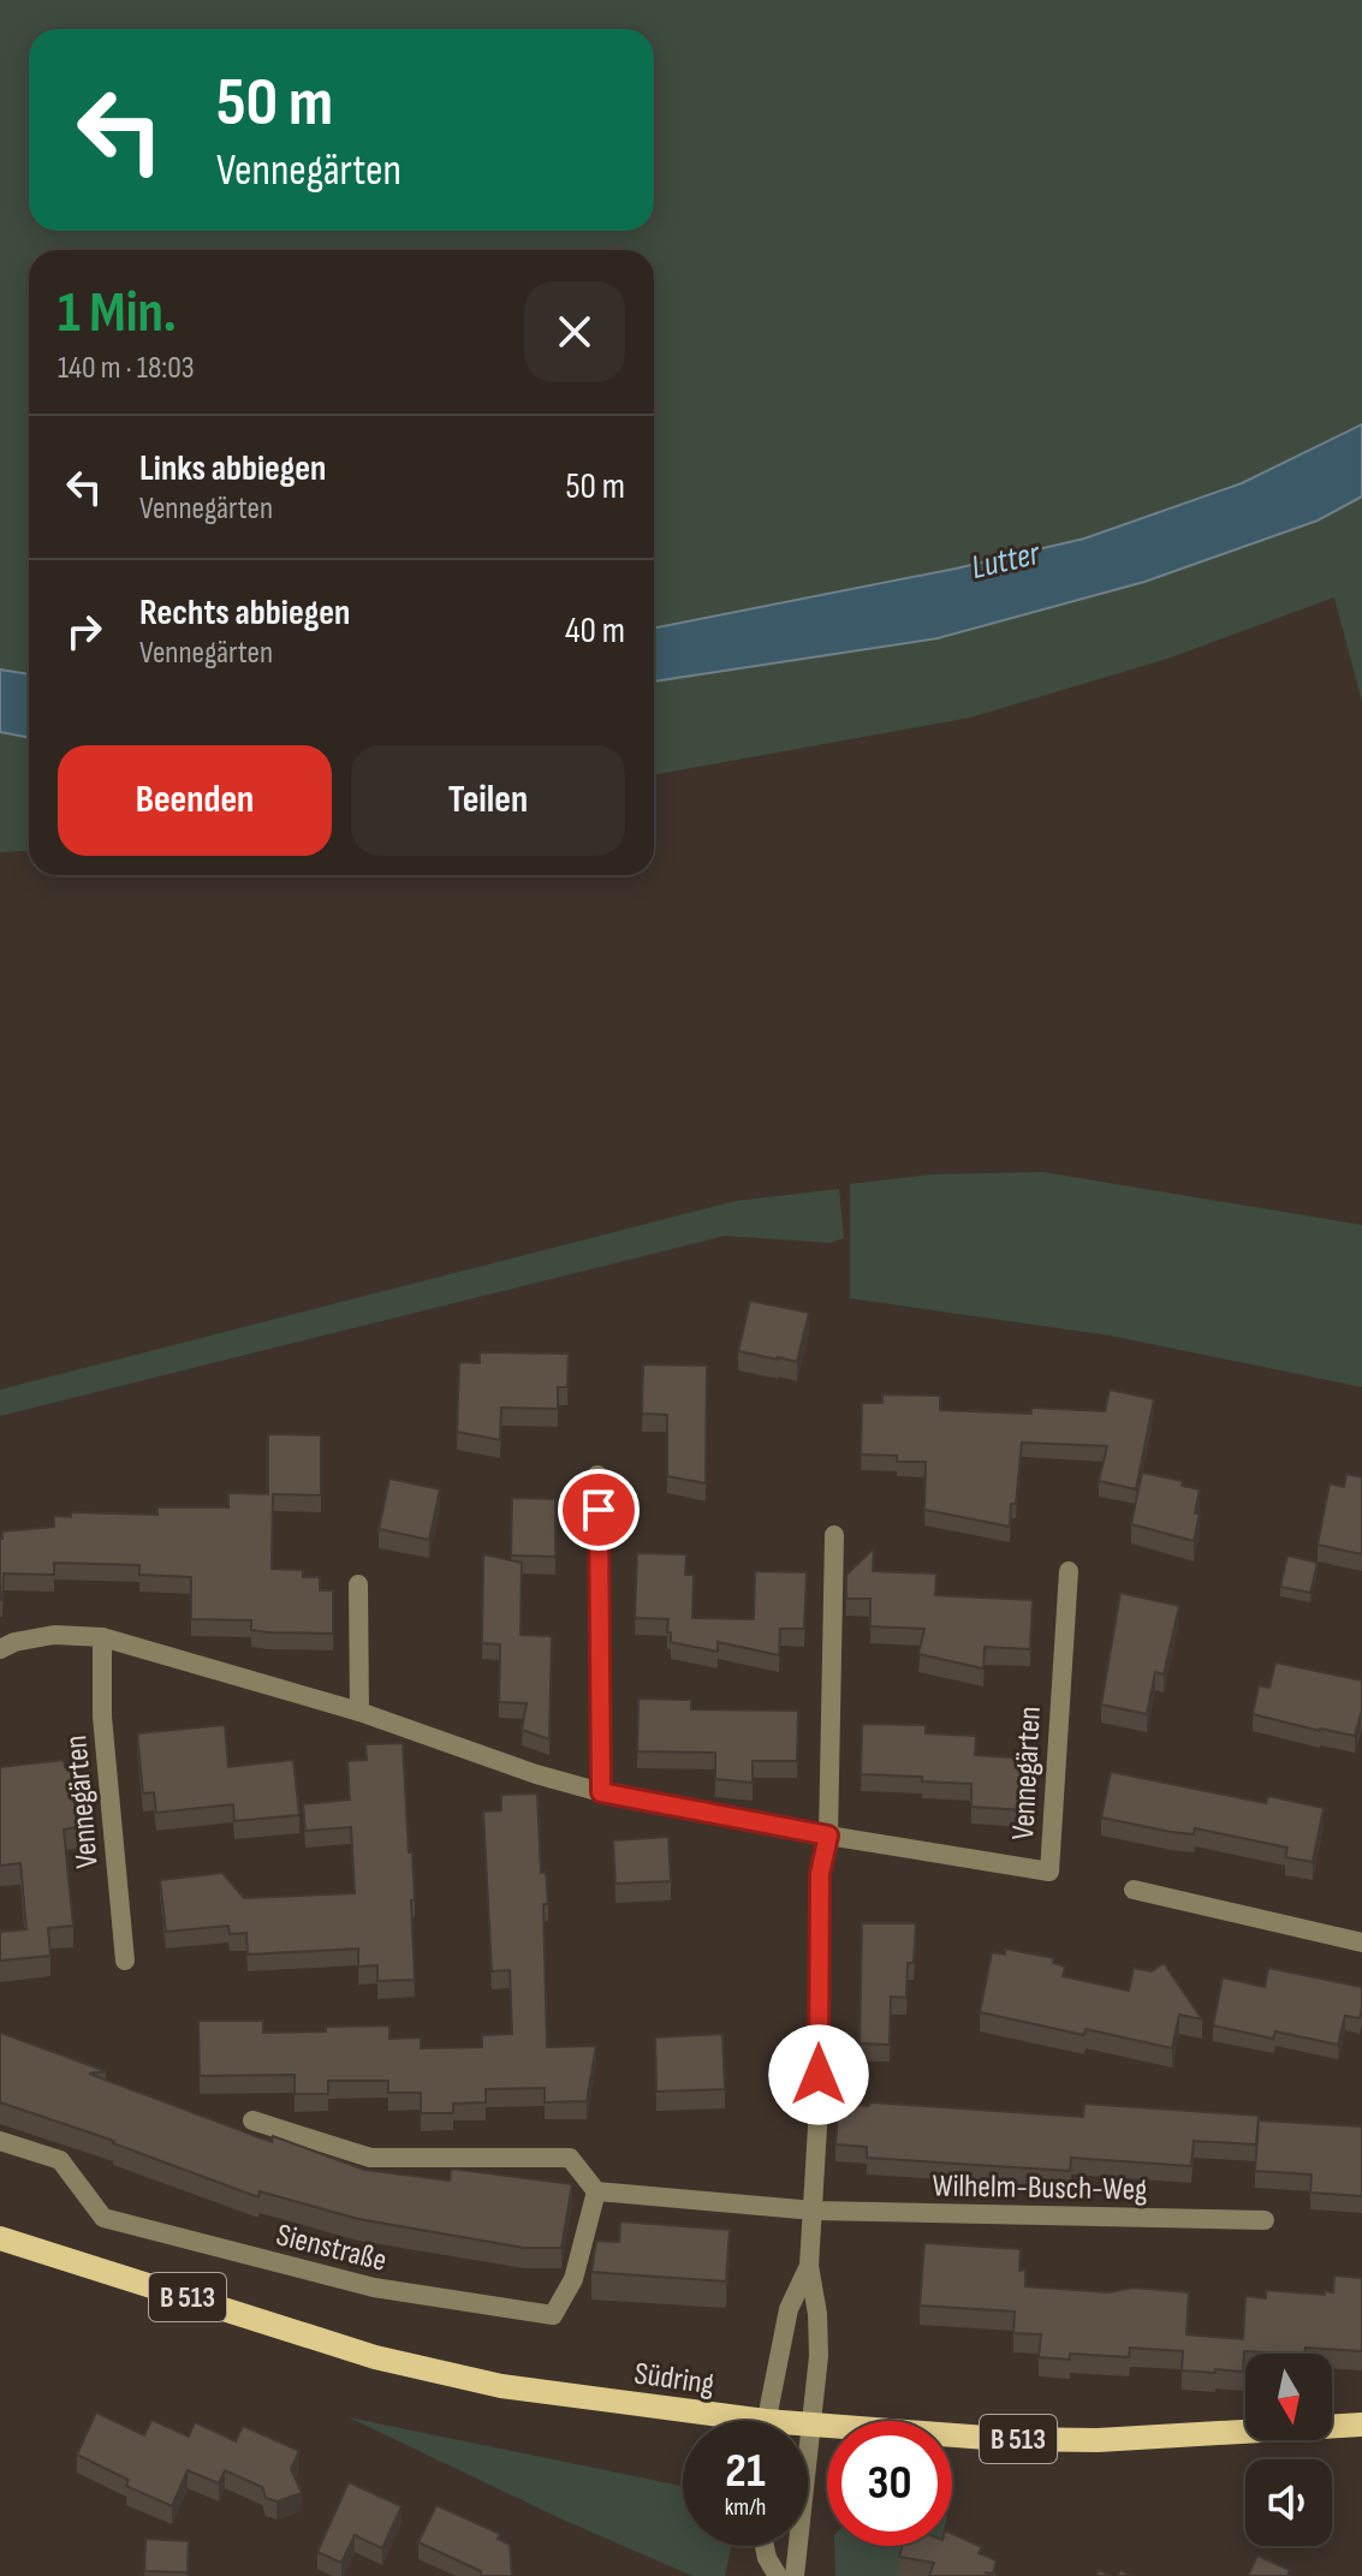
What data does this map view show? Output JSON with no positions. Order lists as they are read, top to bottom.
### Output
{
  "streets": {
    "main road": ["B 513", "Südring"],
    "street": ["Vennegärten", "Wilhelm-Busch-Weg", "Sienstraße"]
  },
  "water": ["Lutter"],
  "north": "bottom",
  "page": {
    "turn": ["50 m", "Vennegärten"],
    "heading": ["1 Min.", "140 m · 18:03"],
    "list": [
      {
        "name": "Links abbiegen",
        "note": "Vennegärten",
        "value": "50 m"
      },
      {
        "name": "Rechts abbiegen",
        "note": "Vennegärten",
        "value": "40 m"
      }
    ],
    "buttons": ["Beenden", "Teilen"],
    "speed": "21 km/h",
    "limit": "30"
  }
}
